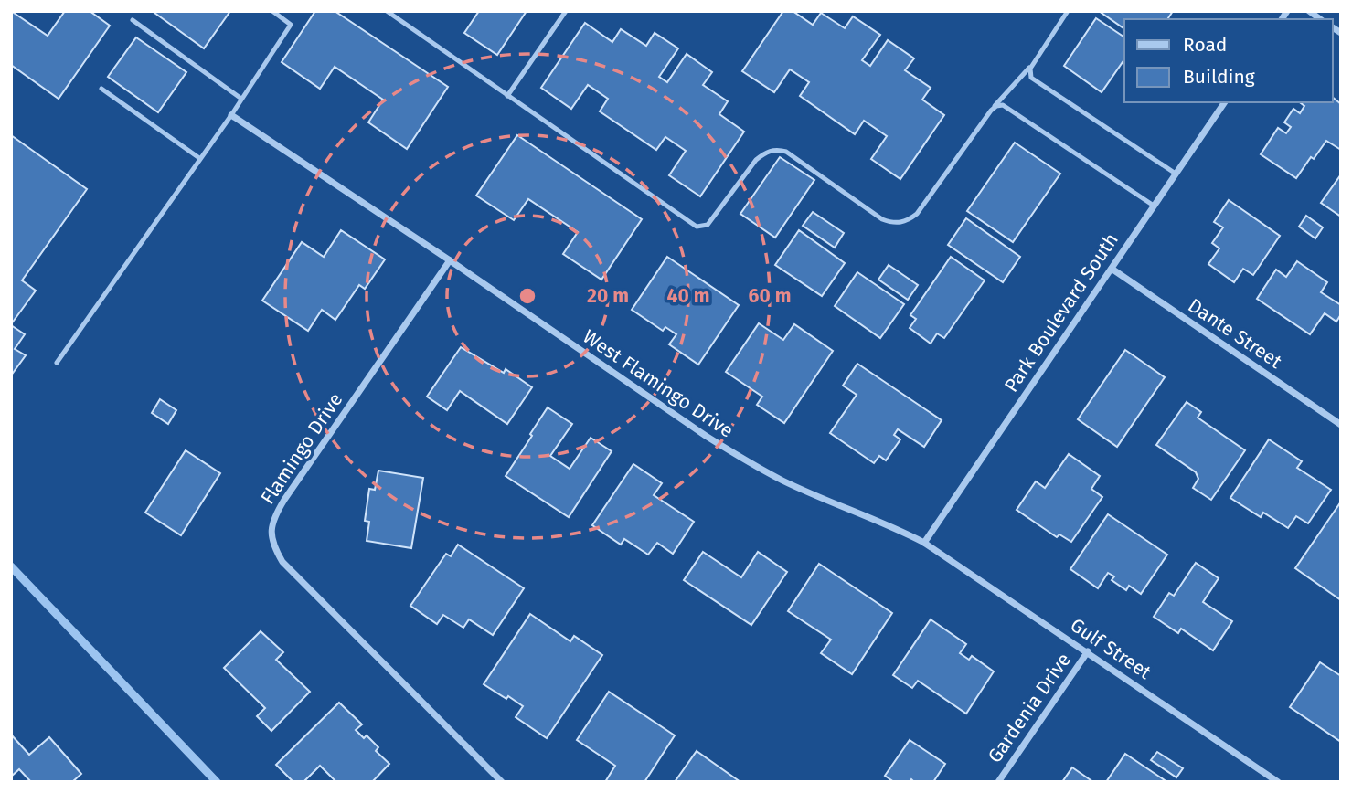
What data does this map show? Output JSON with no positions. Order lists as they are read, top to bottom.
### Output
{
  "streets": {
    "street": [
      "Park Boulevard South",
      "Dante Street",
      "West Flamingo Drive",
      "Flamingo Drive",
      "Gulf Street",
      "Gardenia Drive"
    ]
  },
  "crossings": [
    ["Park Boulevard South", "Dante Street"],
    ["Park Boulevard South", "West Flamingo Drive"],
    ["Park Boulevard South", "Gulf Street"],
    ["West Flamingo Drive", "Flamingo Drive"],
    ["West Flamingo Drive", "Gulf Street"],
    ["Gulf Street", "Gardenia Drive"]
  ],
  "legend": ["Road", "Building"],
  "rings": ["20 m", "40 m", "60 m"]
}
